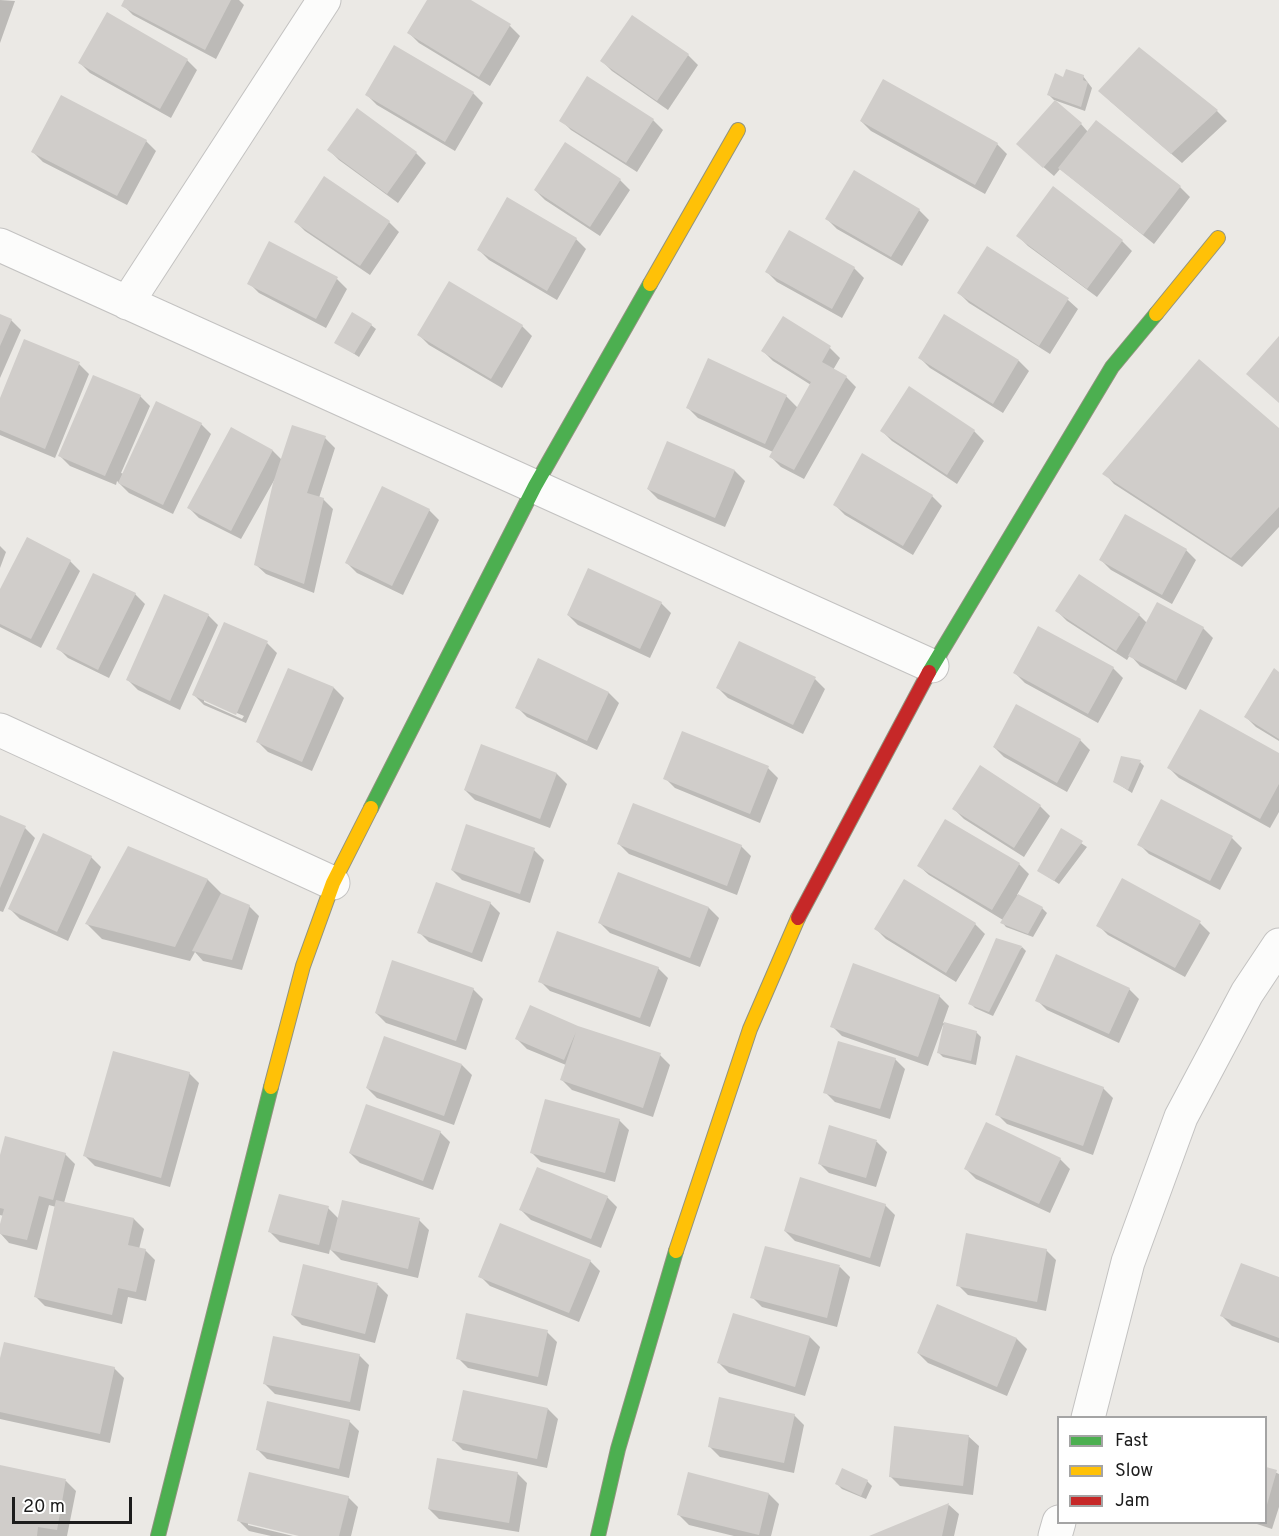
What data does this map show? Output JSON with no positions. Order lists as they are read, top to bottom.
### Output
{
  "legend": ["Fast", "Slow", "Jam"],
  "scale_bar": "20 m"
}
